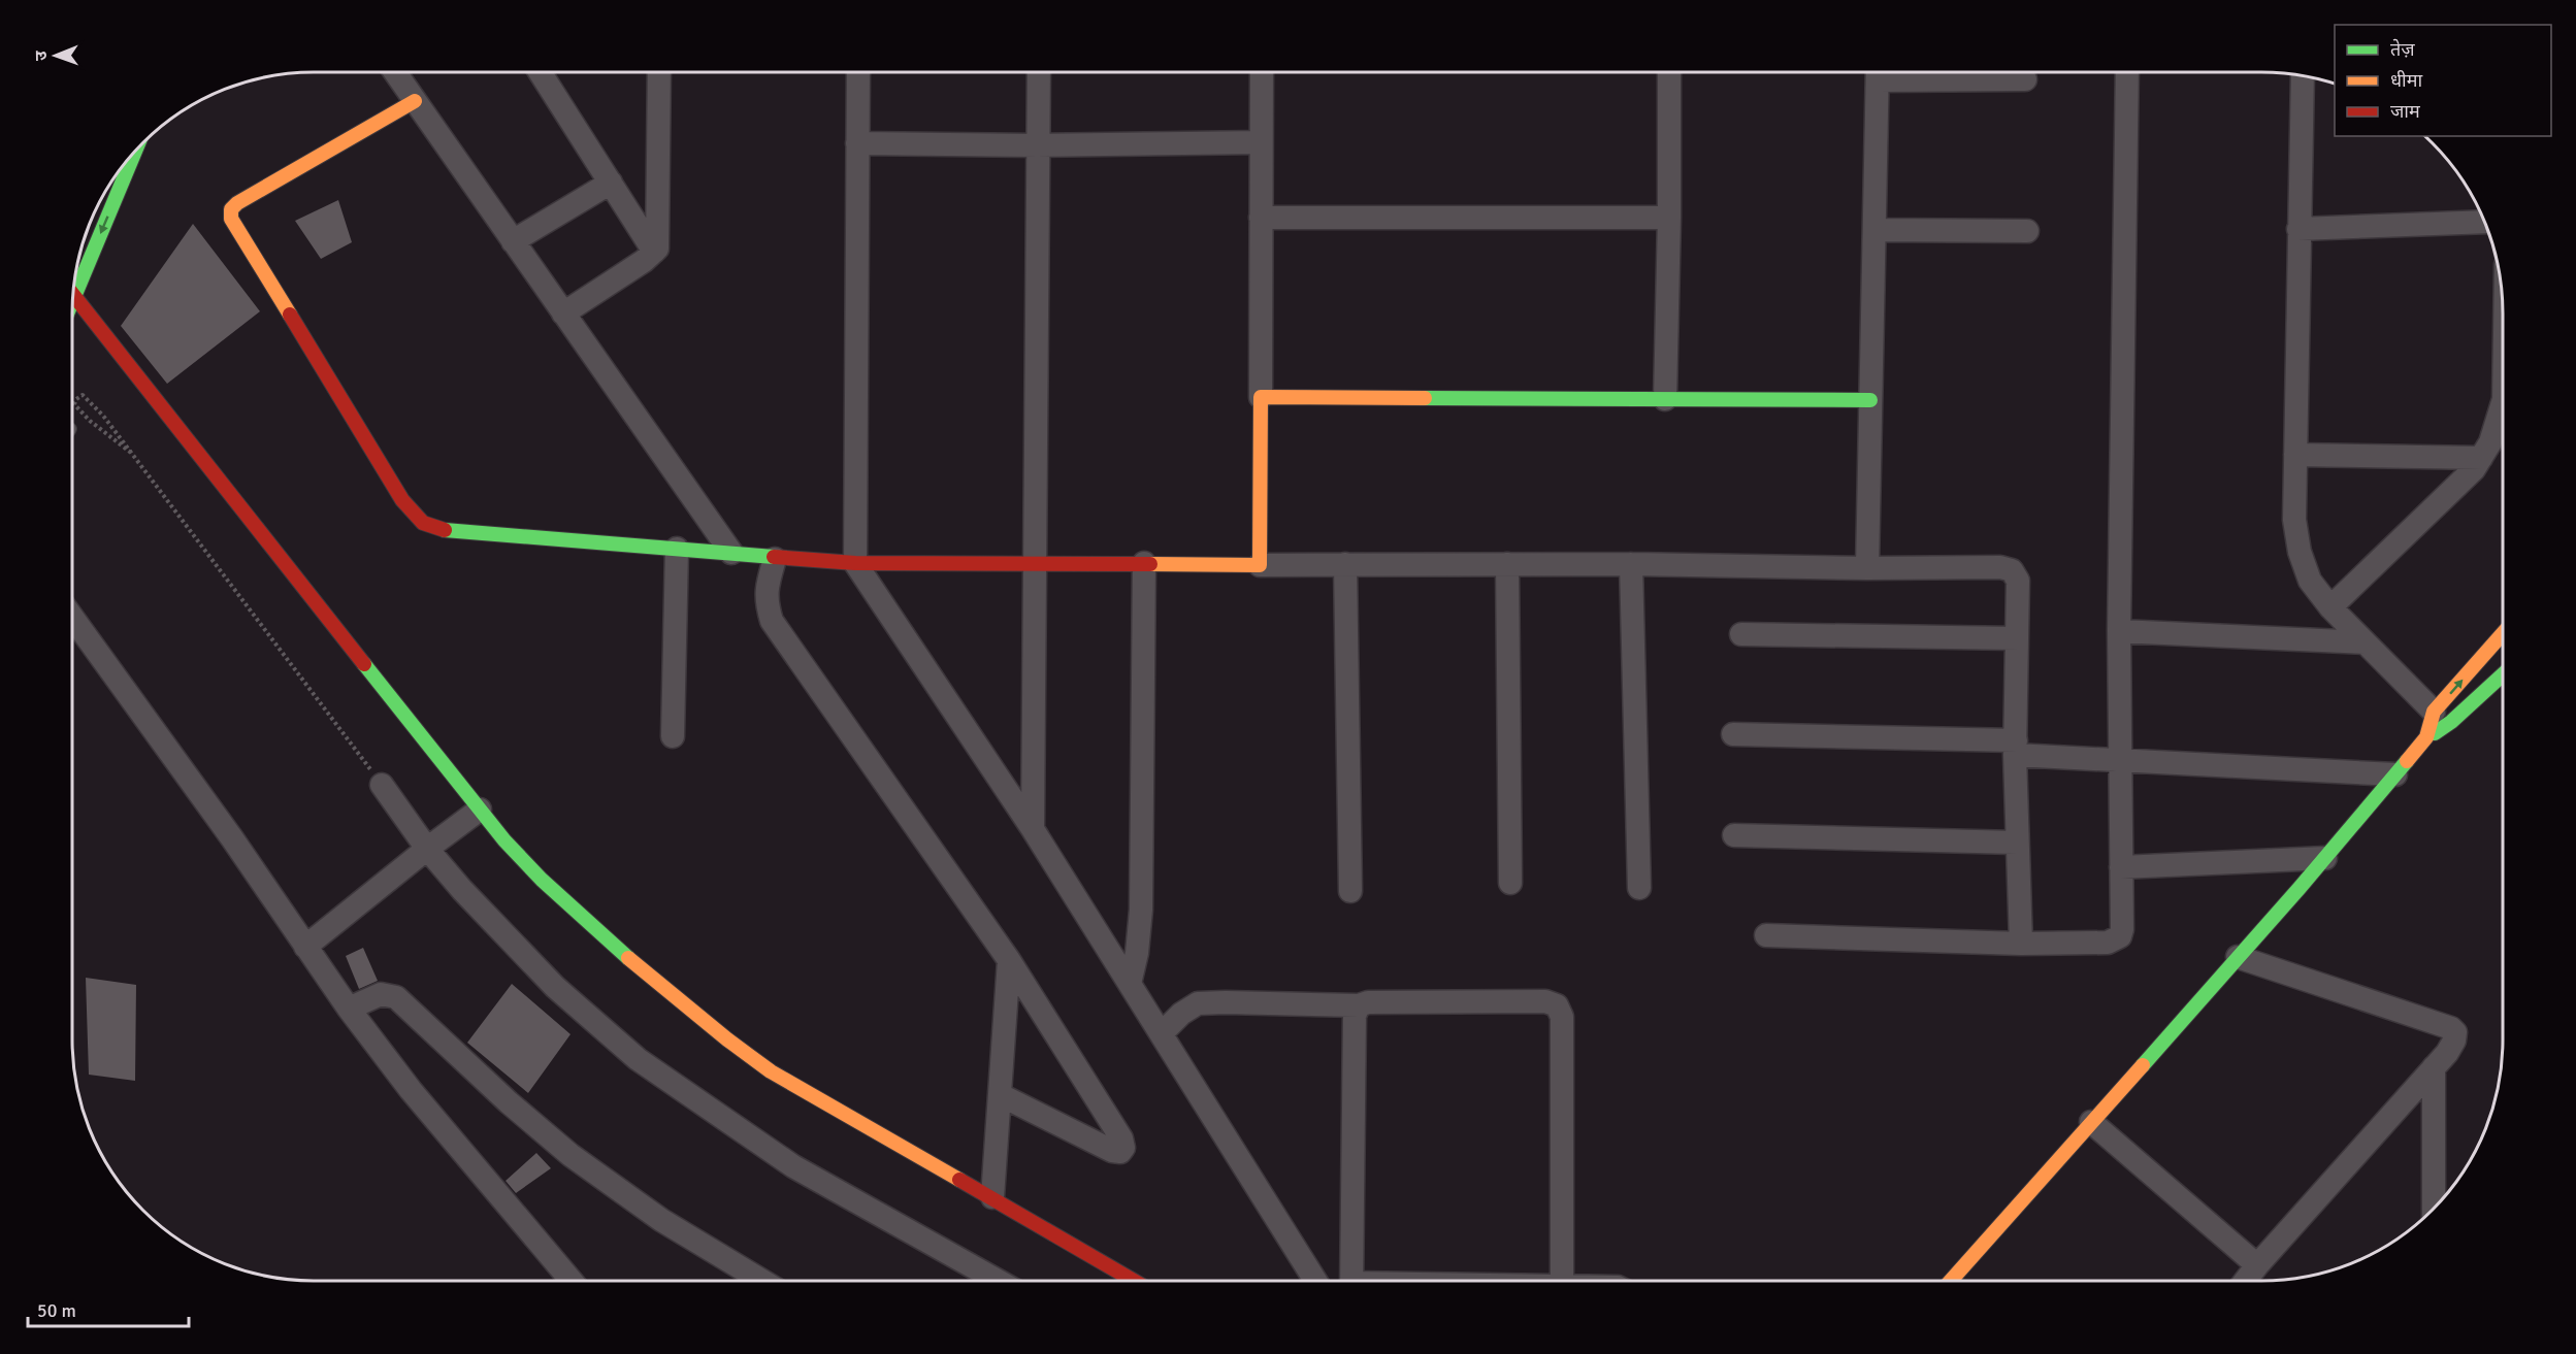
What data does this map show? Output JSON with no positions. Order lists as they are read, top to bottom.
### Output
{
  "legend": ["तेज़", "धीमा", "जाम"],
  "scale_bar": "50 m",
  "north": "left"
}
